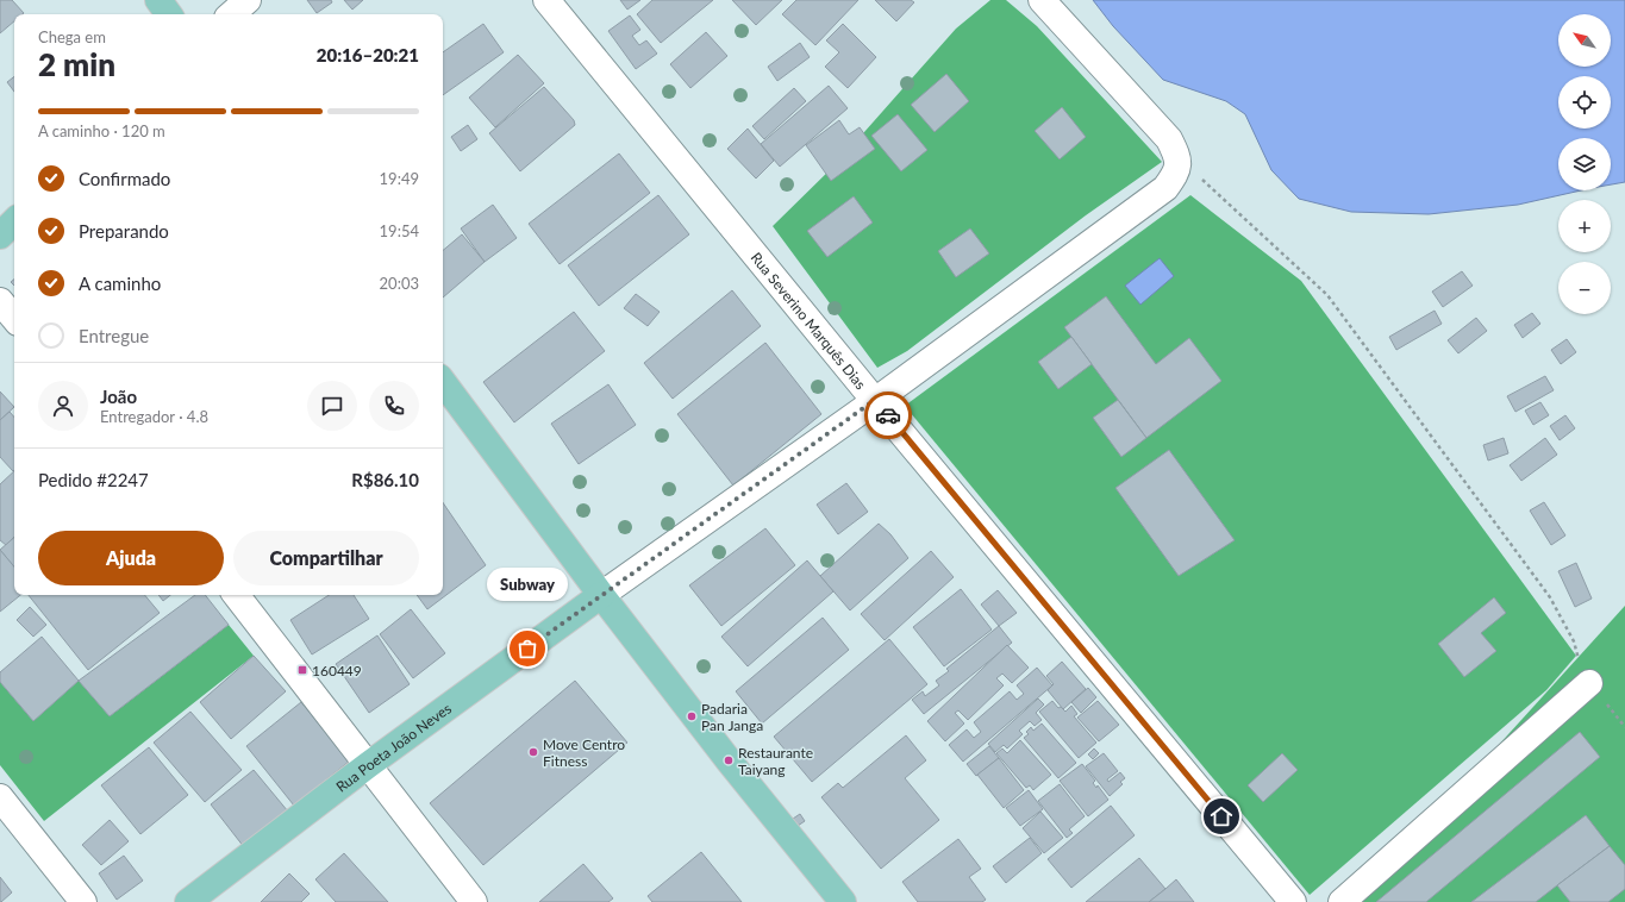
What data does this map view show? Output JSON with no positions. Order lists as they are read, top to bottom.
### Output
{
  "streets": {
    "main road": ["Rua Poeta João Neves"],
    "street": ["Rua Severino Marquês Dias"]
  },
  "places": {
    "other": [
      "Subway",
      "Padaria Pan Janga",
      "Move Centro Fitness",
      "Restaurante Taiyang"
    ],
    "transit": ["160449"]
  },
  "north": "top left",
  "page": {
    "map_buttons": ["+", "−"],
    "heading": ["2 min", "Chega em", "20:16–20:21"],
    "panel": [
      "João",
      "Entregador · 4.8",
      "Pedido #2247",
      "R$86.10"
    ],
    "bar": "A caminho · 120 m",
    "list": [
      ["Confirmado", "19:49"],
      ["Preparando", "19:54"],
      ["A caminho", "20:03"],
      "Entregue"
    ],
    "buttons": ["Ajuda", "Compartilhar"],
    "bubble": "Subway"
  }
}
